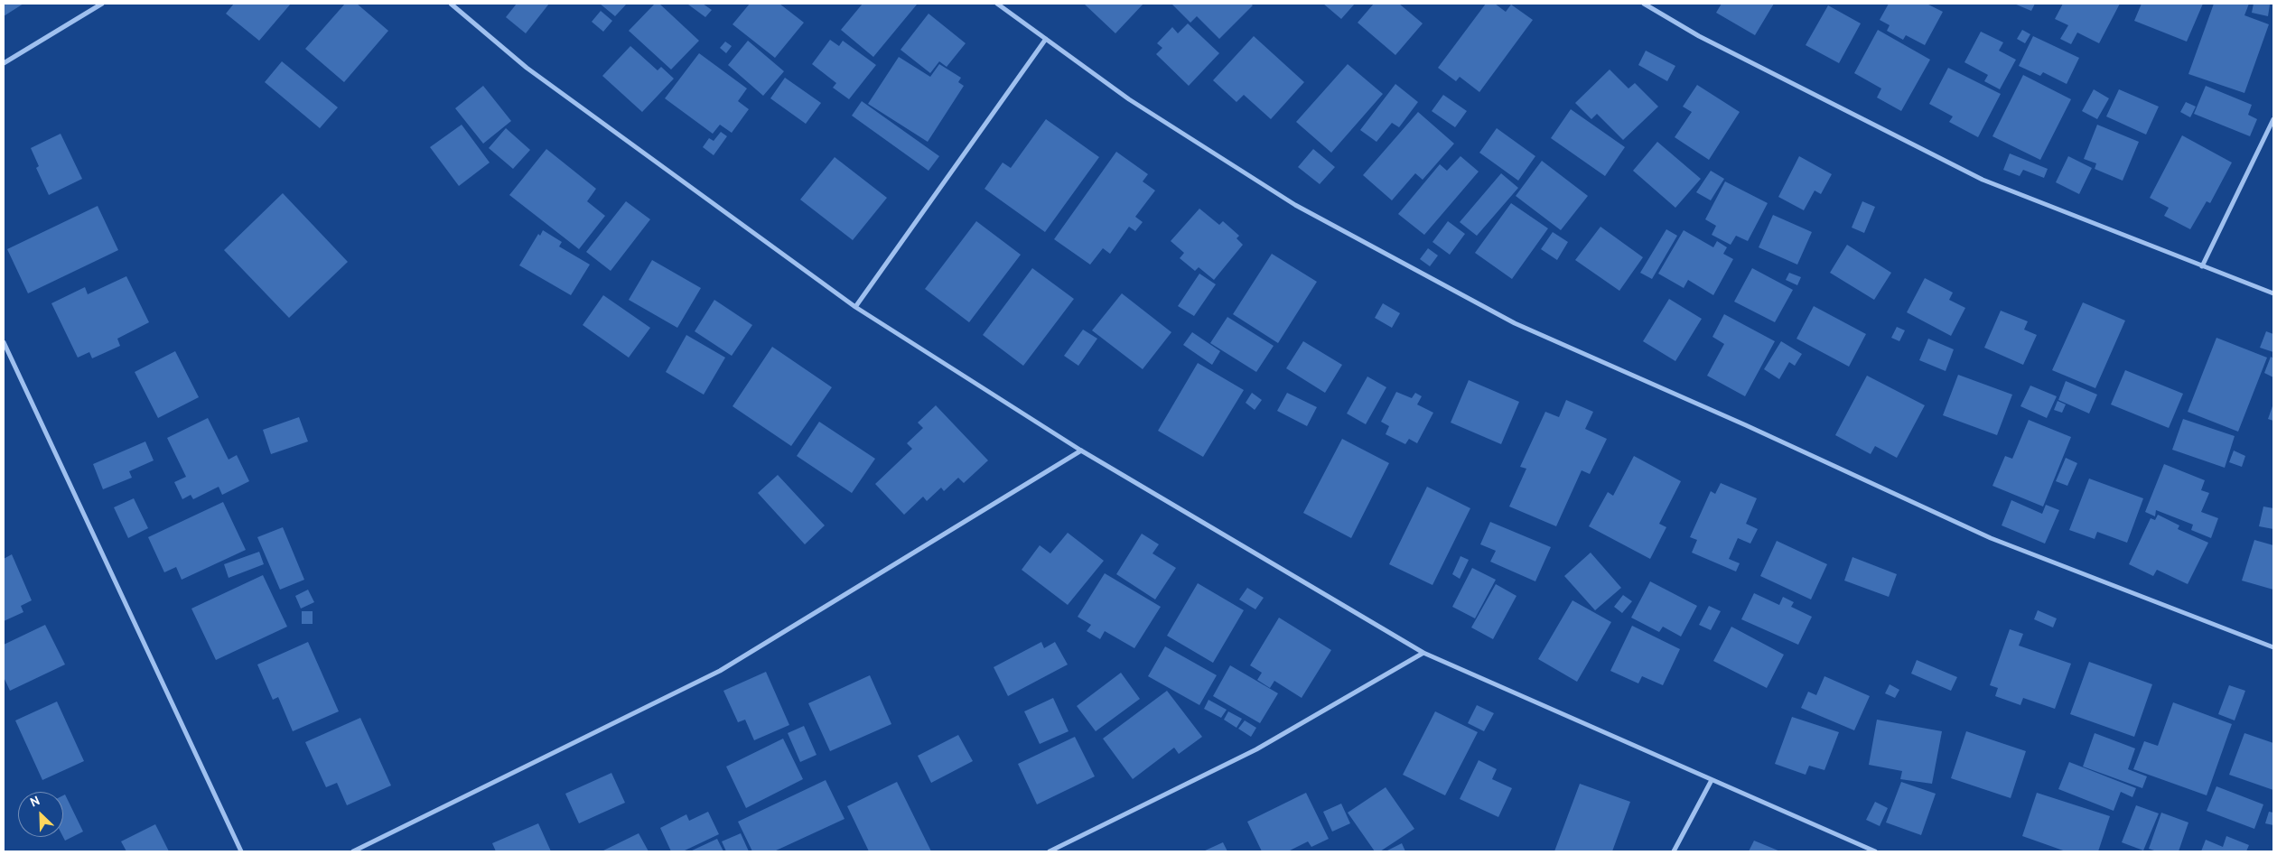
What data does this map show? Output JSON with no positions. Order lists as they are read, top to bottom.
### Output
{
  "north": "top left"
}
